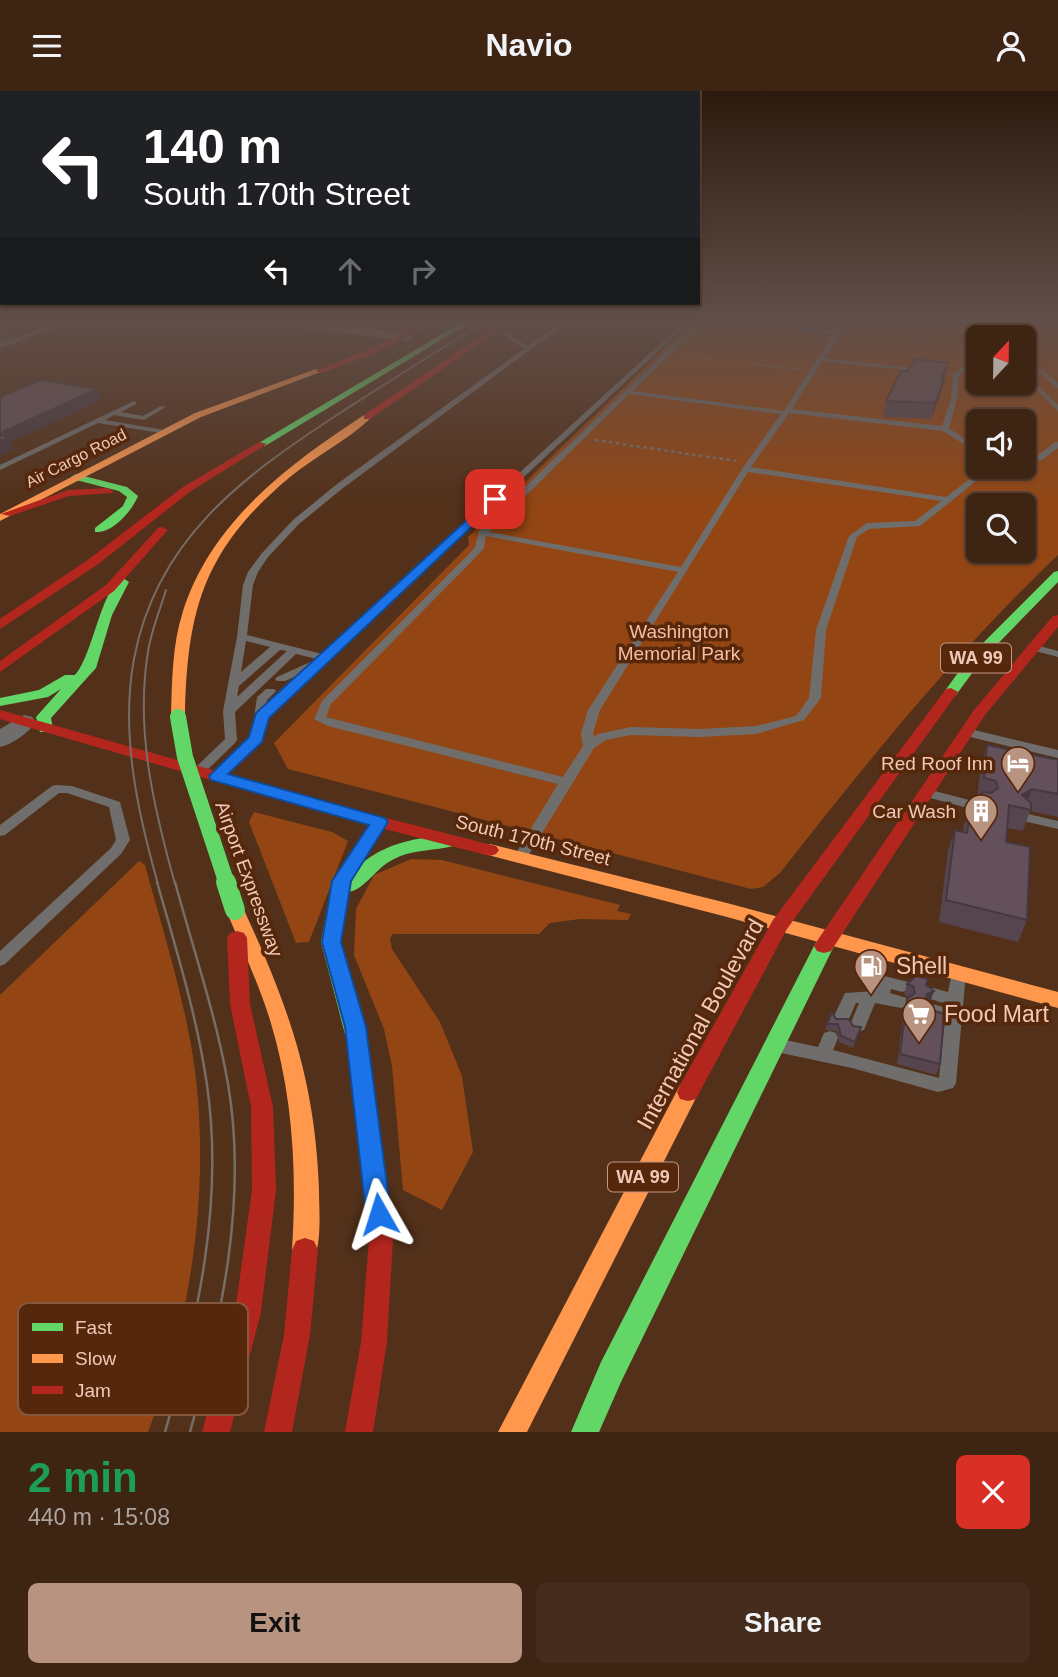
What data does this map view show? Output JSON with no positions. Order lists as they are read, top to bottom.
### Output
{
  "streets": {
    "main road": [
      "Air Cargo Road",
      "WA 99",
      "South 170th Street",
      "Airport Expressway",
      "International Boulevard"
    ]
  },
  "crossings": [
    ["WA 99", "South 170th Street"],
    ["South 170th Street", "International Boulevard"]
  ],
  "parks": ["Washington Memorial Park"],
  "places": {
    "hotel": ["Red Roof Inn"],
    "building": ["Car Wash"],
    "fuel station": ["Shell"],
    "supermarket": ["Food Mart"]
  },
  "legend": ["Fast", "Slow", "Jam"],
  "north": "top",
  "page": {
    "header": "Navio",
    "turn": ["140 m", "South 170th Street"],
    "heading": ["2 min", "440 m · 15:08"],
    "buttons": ["Exit", "Share"]
  }
}
